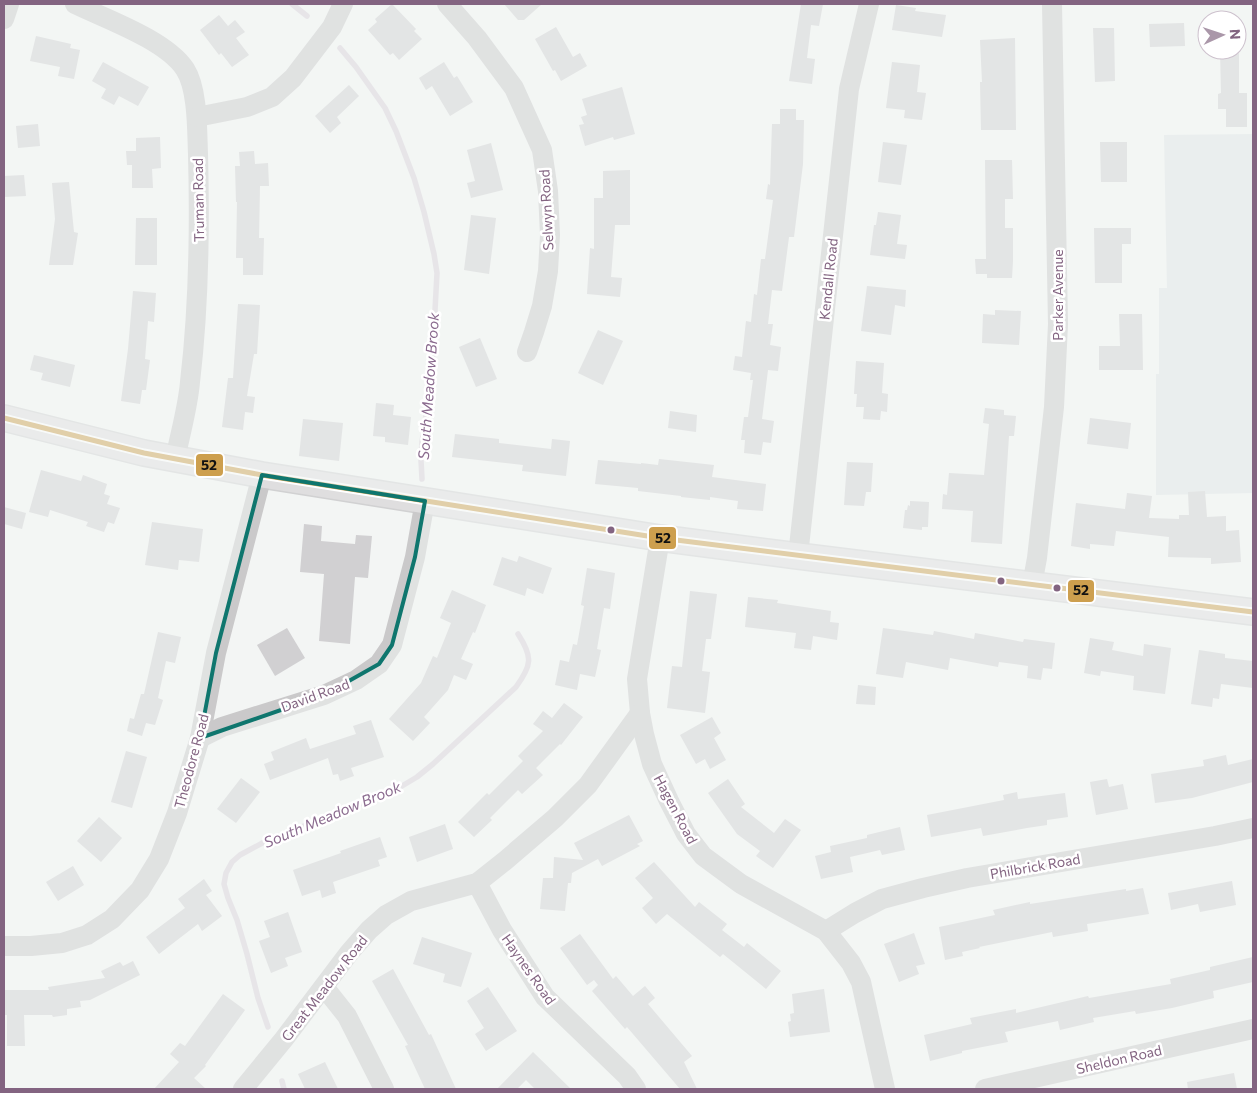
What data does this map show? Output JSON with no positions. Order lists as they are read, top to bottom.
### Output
{
  "streets": {
    "street": [
      "Truman Road",
      "Selwyn Road",
      "Kendall Road",
      "Parker Avenue",
      "David Road",
      "Theodore Road",
      "Hagen Road",
      "Philbrick Road",
      "Haynes Road",
      "Great Meadow Road",
      "Sheldon Road"
    ]
  },
  "crossings": [
    ["David Road", "Theodore Road"],
    ["Hagen Road", "Philbrick Road"],
    ["Hagen Road", "Great Meadow Road"],
    ["Haynes Road", "Great Meadow Road"]
  ],
  "water": ["South Meadow Brook"],
  "lines": ["transit line 52"],
  "north": "right"
}
